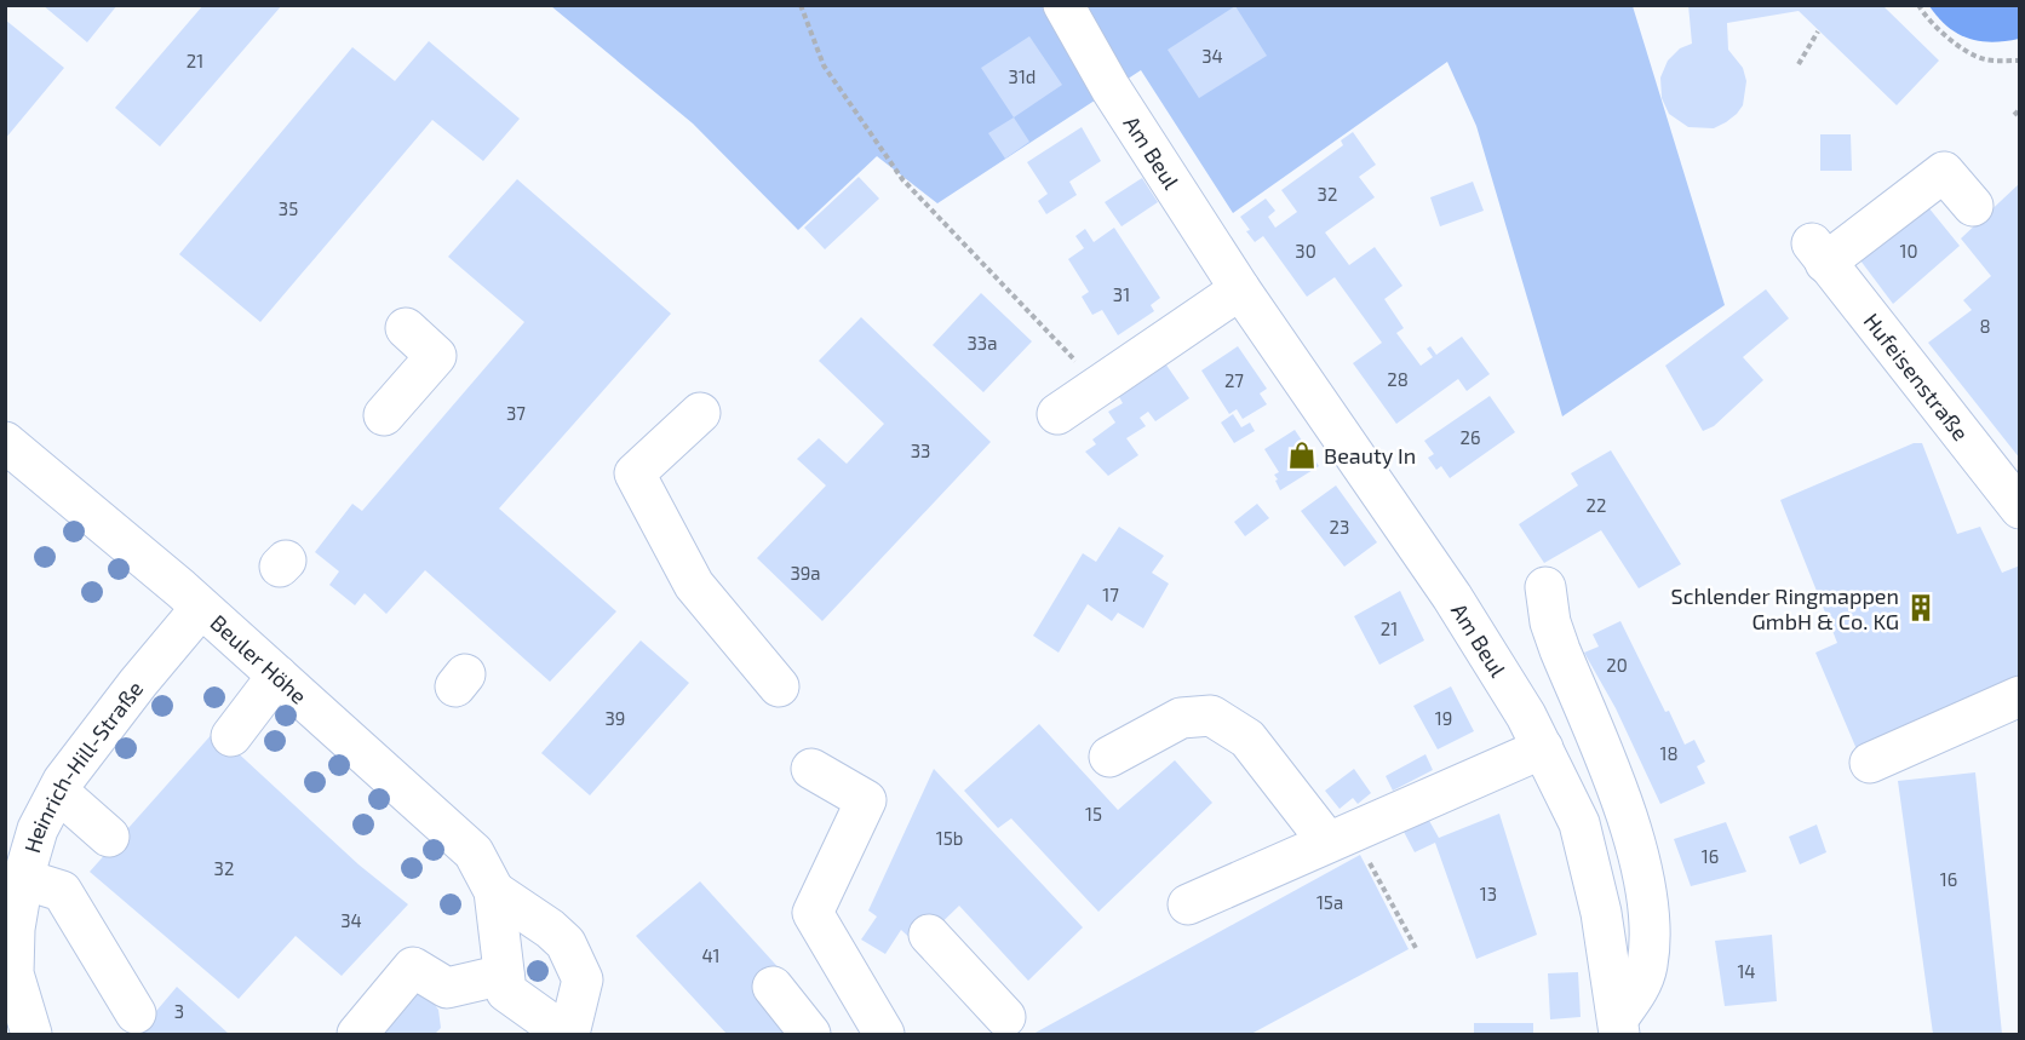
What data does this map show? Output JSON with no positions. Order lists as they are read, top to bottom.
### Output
{
  "streets": {
    "street": [
      "Am Beul",
      "Hufeisenstraße",
      "Beuler Höhe",
      "Heinrich-Hill-Straße"
    ]
  },
  "crossings": [
    ["Beuler Höhe", "Heinrich-Hill-Straße"]
  ],
  "places": {
    "shop": ["Beauty In"],
    "building": ["Schlender Ringmappen GmbH & Co. KG"]
  },
  "house_numbers": [
    "34",
    "21",
    "31d",
    "32",
    "35",
    "30",
    "10",
    "31",
    "8",
    "33a",
    "28",
    "27",
    "37",
    "26",
    "33",
    "22",
    "23",
    "39a",
    "17",
    "21",
    "20",
    "39",
    "19",
    "18",
    "15",
    "15b",
    "16",
    "32",
    "16",
    "13",
    "15a",
    "34",
    "41",
    "14",
    "3"
  ]
}
